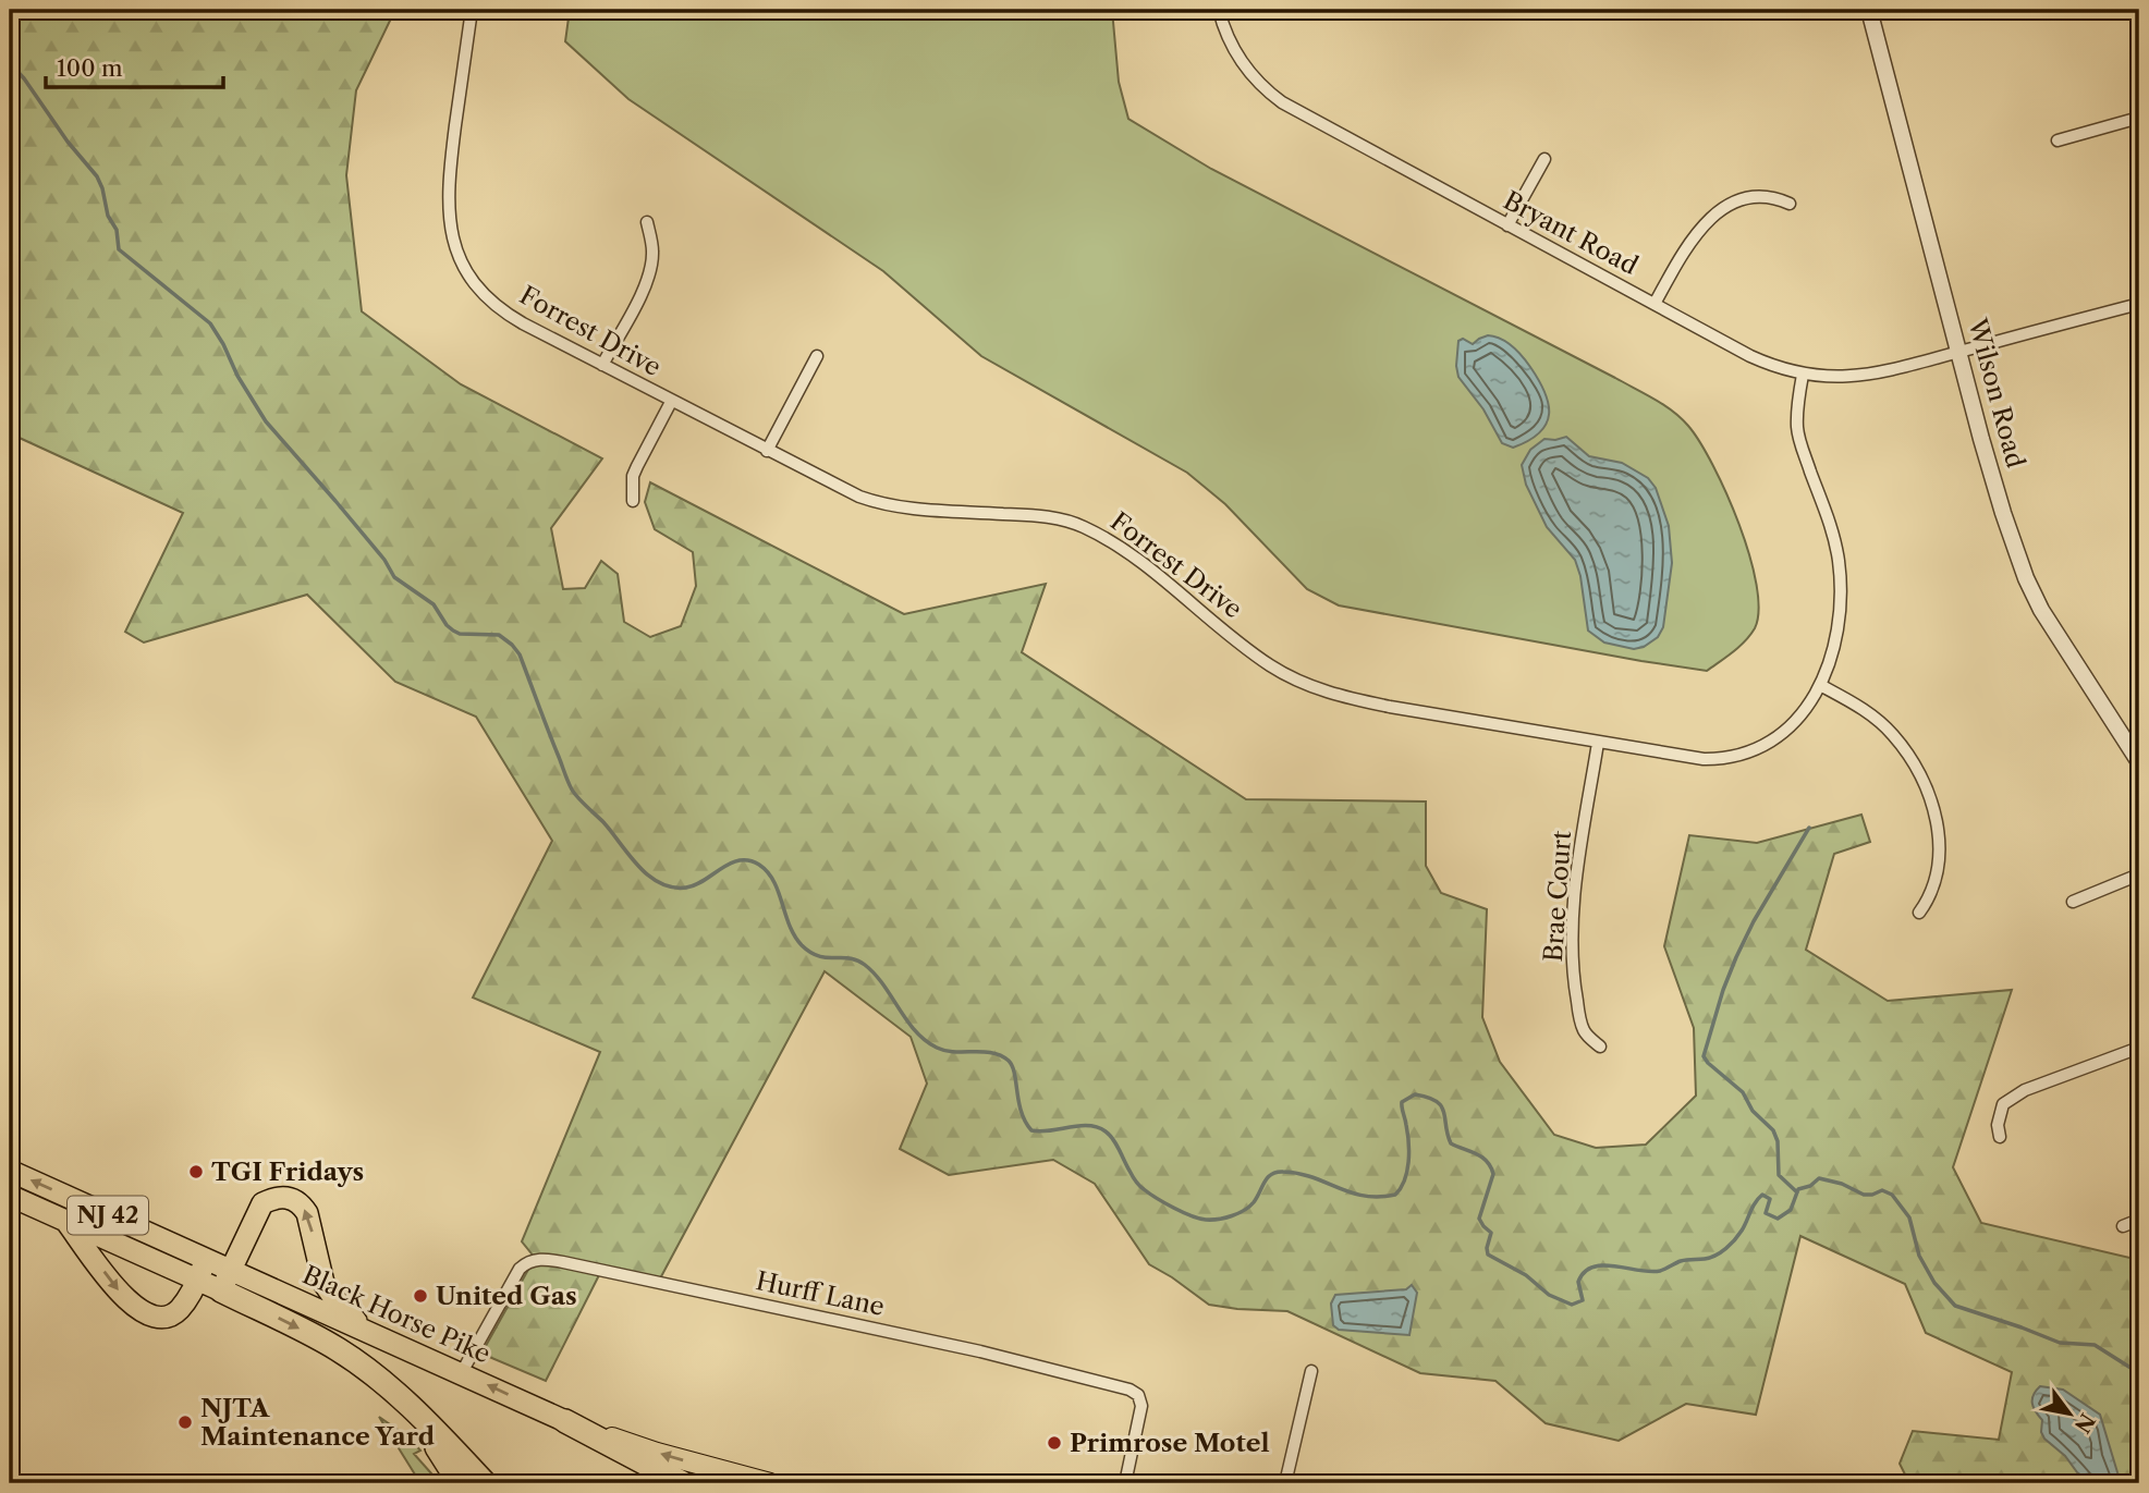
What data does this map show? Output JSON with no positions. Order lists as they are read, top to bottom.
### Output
{
  "streets": {
    "highway": ["NJ 42", "Black Horse Pike"],
    "street": [
      "Bryant Road",
      "Forrest Drive",
      "Wilson Road",
      "Brae Court",
      "Hurff Lane"
    ]
  },
  "crossings": [
    ["Bryant Road", "Forrest Drive"],
    ["Bryant Road", "Wilson Road"],
    ["Forrest Drive", "Brae Court"],
    ["NJ 42", "Black Horse Pike"],
    ["Hurff Lane", "Black Horse Pike"]
  ],
  "places": [
    "TGI Fridays",
    "United Gas",
    "NJTA Maintenance Yard",
    "Primrose Motel"
  ],
  "scale_bar": "100 m",
  "north": "bottom right"
}
